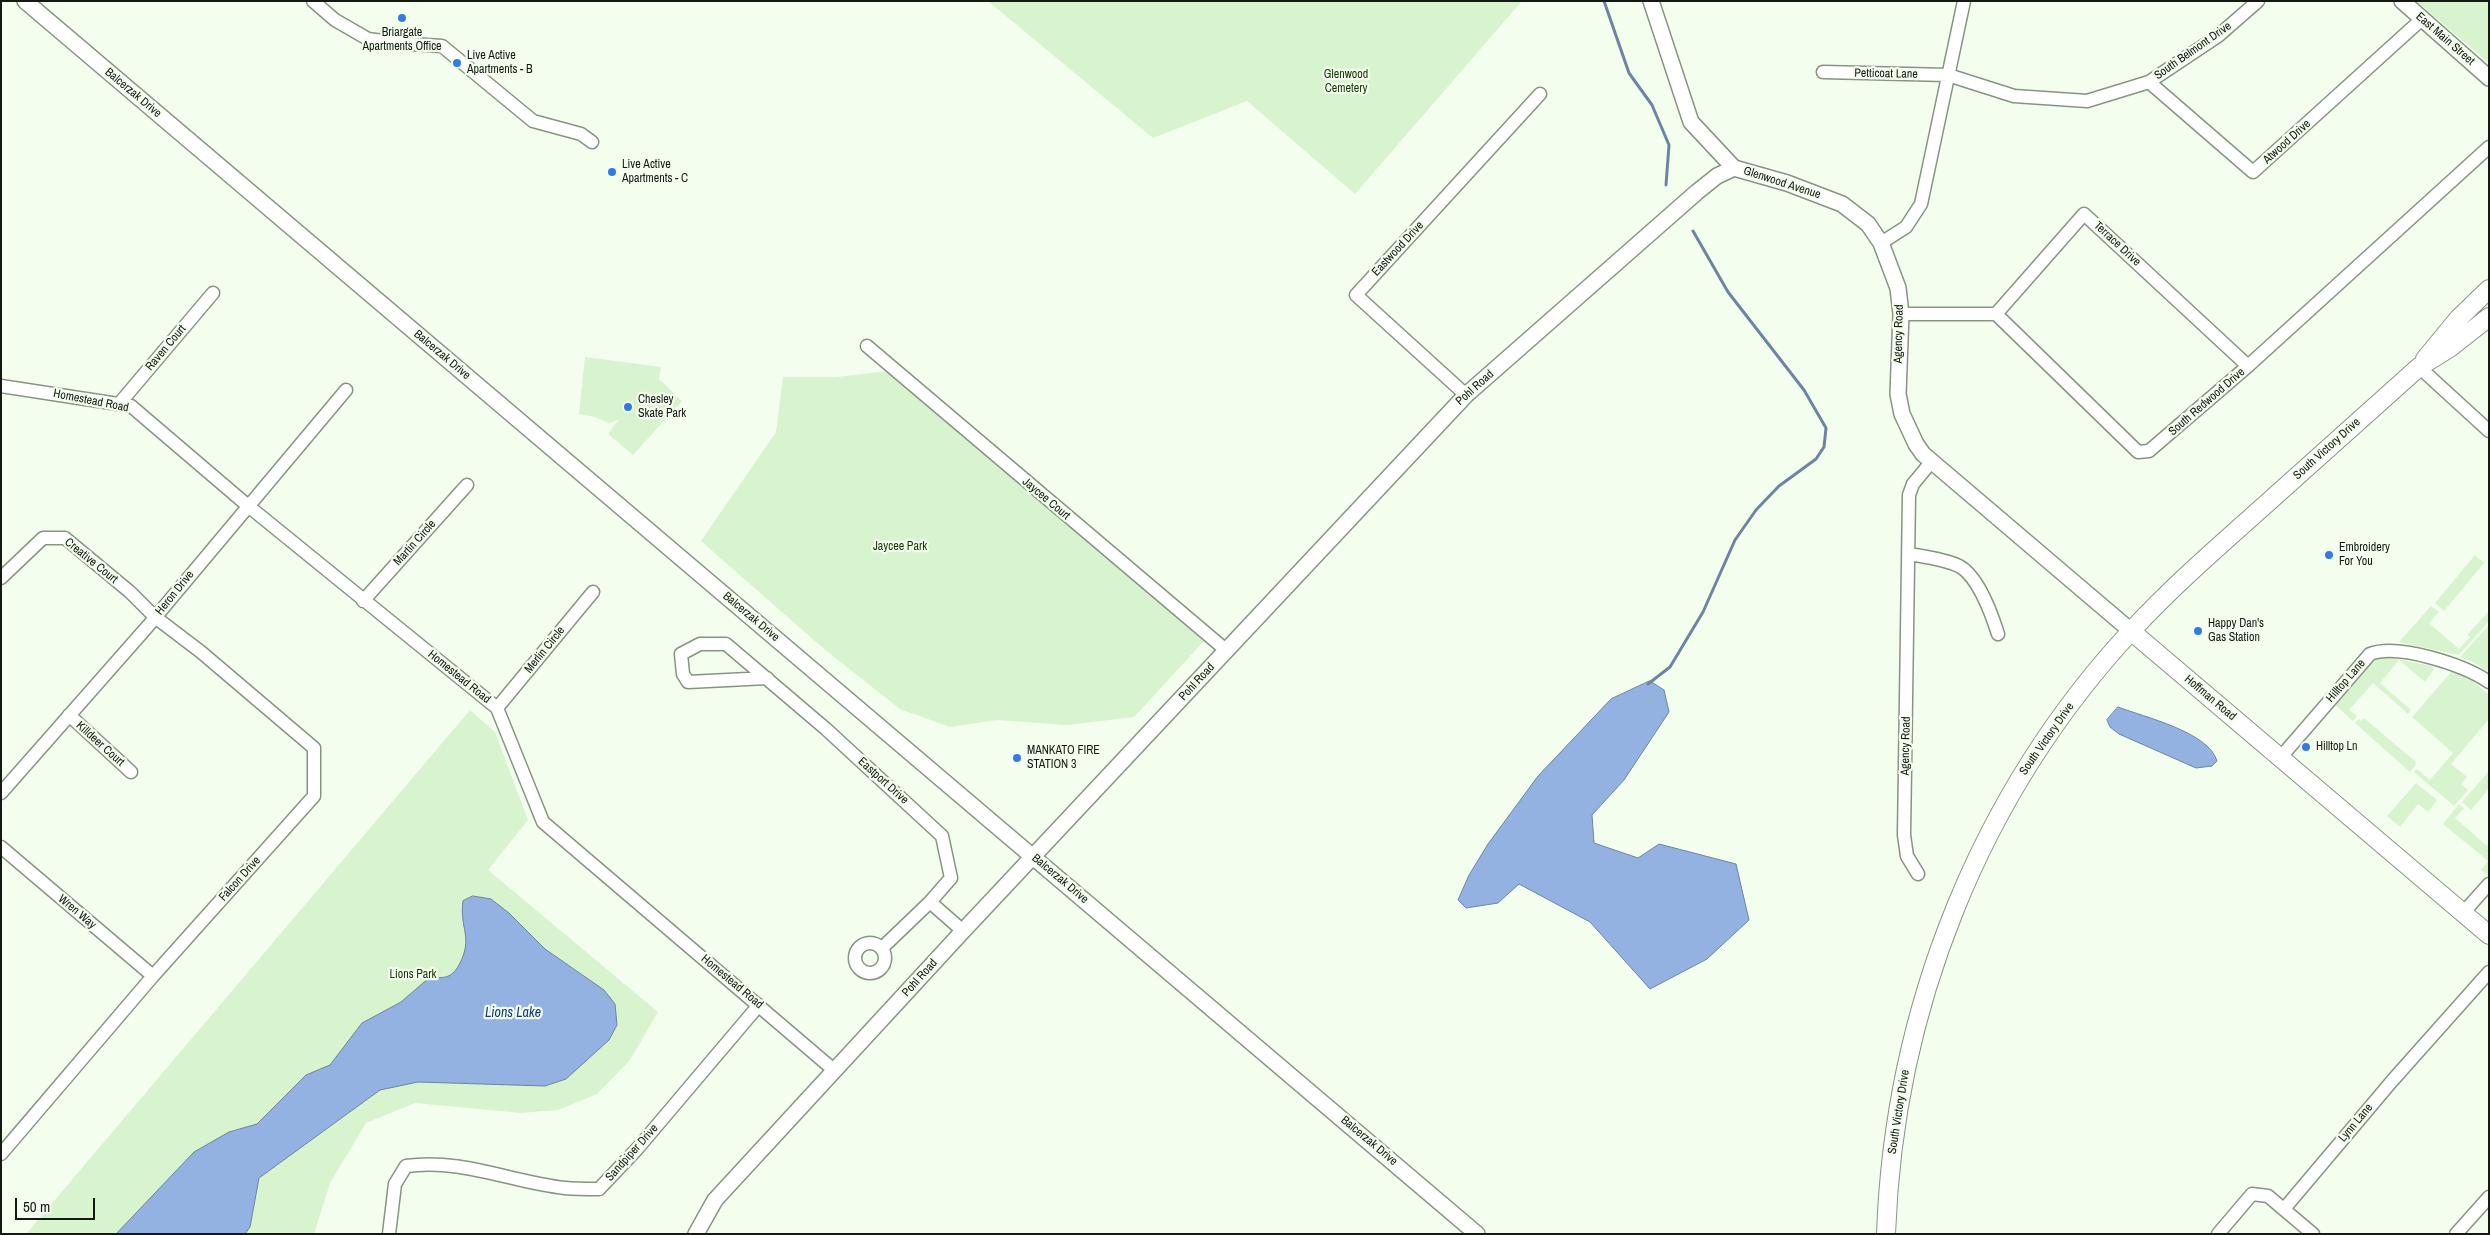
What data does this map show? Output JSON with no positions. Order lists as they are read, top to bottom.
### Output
{
  "streets": {
    "main road": ["South Victory Drive", "Hoffman Road"],
    "street": [
      "East Main Street",
      "South Belmont Drive",
      "Petticoat Lane",
      "Balcerzak Drive",
      "Atwood Drive",
      "Glenwood Avenue",
      "Terrace Drive",
      "Eastwood Drive",
      "Agency Road",
      "Raven Court",
      "Pohl Road",
      "Homestead Road",
      "South Redwood Drive",
      "Jaycee Court",
      "Martin Circle",
      "Creative Court",
      "Heron Drive",
      "Merlin Circle",
      "Hilltop Lane",
      "Killdeer Court",
      "Eastport Drive",
      "Falcon Drive",
      "Wren Way",
      "Lynn Lane",
      "Sandpiper Drive"
    ]
  },
  "crossings": [
    ["East Main Street", "Atwood Drive"],
    ["South Belmont Drive", "Petticoat Lane"],
    ["South Belmont Drive", "Atwood Drive"],
    ["Balcerzak Drive", "Pohl Road"],
    ["Glenwood Avenue", "Agency Road"],
    ["Glenwood Avenue", "Pohl Road"],
    ["Terrace Drive", "South Redwood Drive"],
    ["Eastwood Drive", "Pohl Road"],
    ["Agency Road", "Hoffman Road"],
    ["Raven Court", "Homestead Road"],
    ["Pohl Road", "Homestead Road"],
    ["Pohl Road", "Jaycee Court"],
    ["Homestead Road", "Martin Circle"],
    ["Homestead Road", "Heron Drive"],
    ["Homestead Road", "Merlin Circle"],
    ["Homestead Road", "Sandpiper Drive"],
    ["South Victory Drive", "Hoffman Road"],
    ["Creative Court", "Heron Drive"],
    ["Creative Court", "Falcon Drive"],
    ["Heron Drive", "Killdeer Court"],
    ["Heron Drive", "Falcon Drive"],
    ["Hilltop Lane", "Hoffman Road"],
    ["Falcon Drive", "Wren Way"]
  ],
  "water": ["Lions Lake"],
  "parks": ["Glenwood Cemetery", "Jaycee Park", "Lions Park"],
  "places": [
    "Briargate Apartments Office",
    "Live Active Apartments - B",
    "Live Active Apartments - C",
    "Chesley Skate Park",
    "Embroidery For You",
    "Happy Dan's Gas Station",
    "Hilltop Ln",
    "MANKATO FIRE STATION 3"
  ],
  "scale_bar": "50 m"
}
